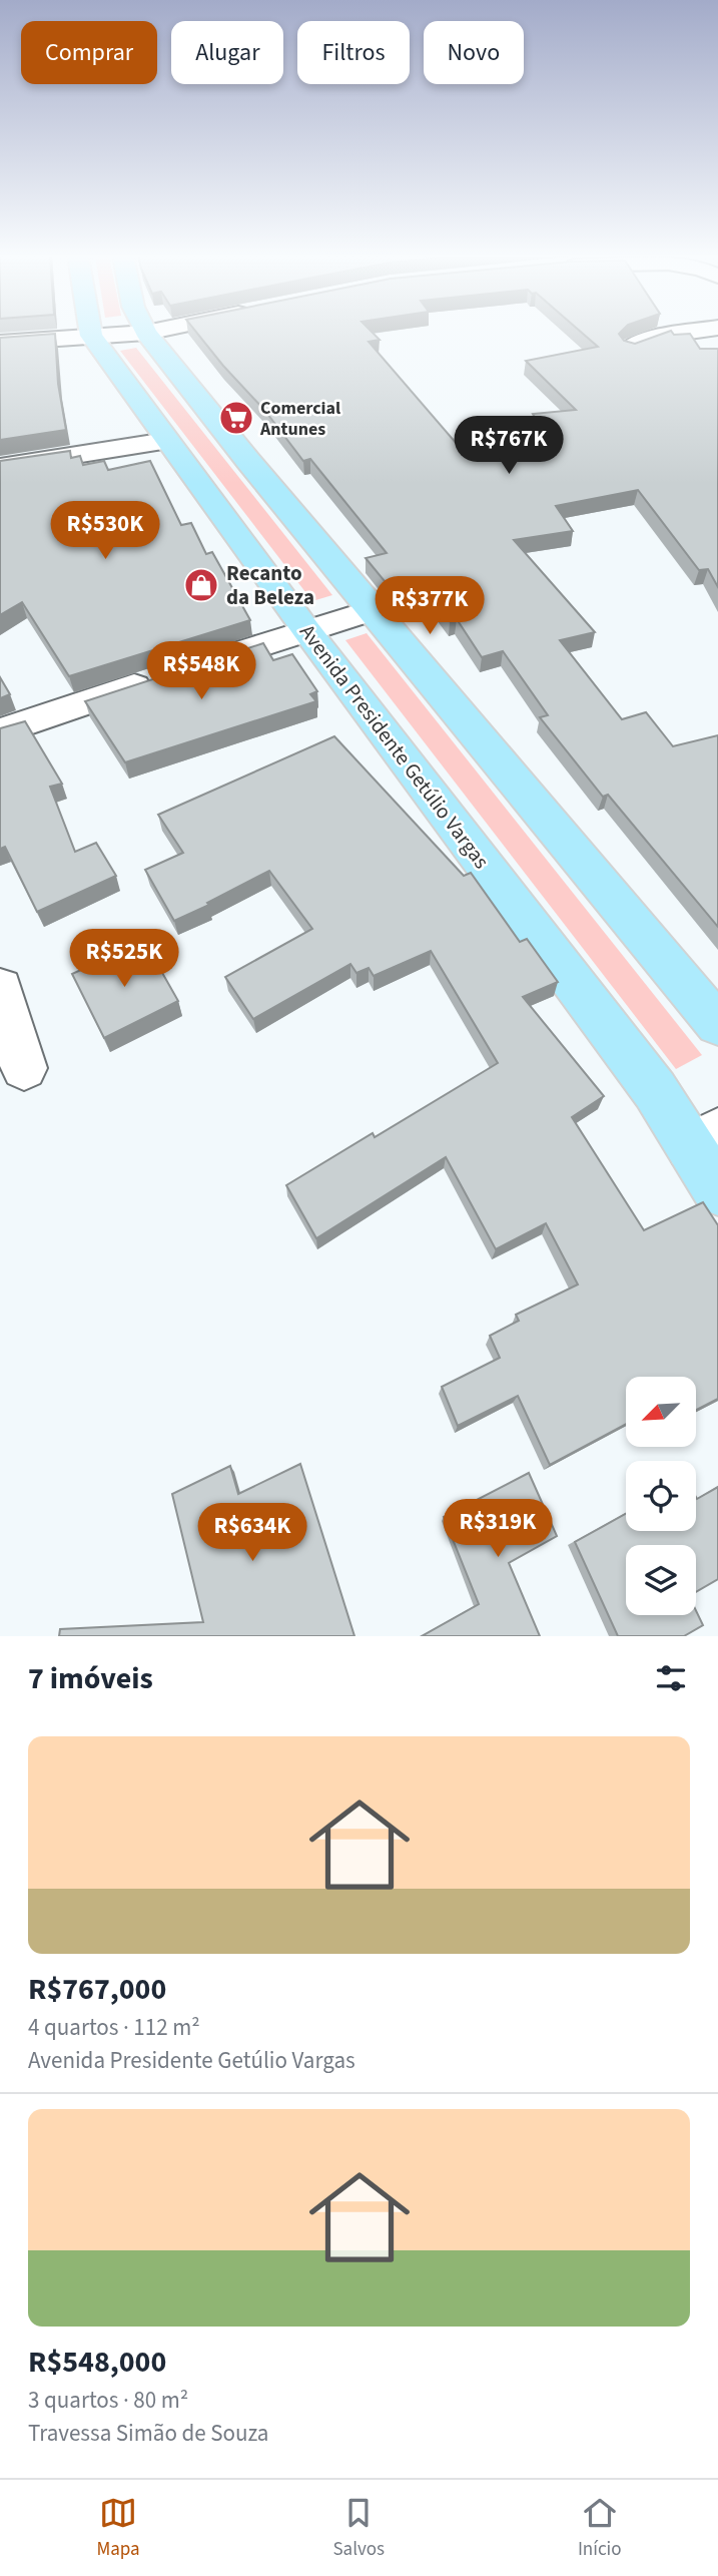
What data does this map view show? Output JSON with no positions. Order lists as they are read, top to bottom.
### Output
{
  "streets": {
    "main road": ["Avenida Presidente Getúlio Vargas"]
  },
  "places": {
    "supermarket": ["Comercial Antunes"],
    "shop": ["Recanto da Beleza"]
  },
  "north": "bottom left",
  "page": {
    "chip": [
      "Comprar",
      "Alugar",
      "Filtros",
      "Novo"
    ],
    "price": [
      "R$767K",
      "R$530K",
      "R$377K",
      "R$548K",
      "R$525K",
      "R$319K",
      "R$634K"
    ],
    "heading": "7 imóveis",
    "list": [
      {
        "name": "R$767,000",
        "note": "4 quartos · 112 m² · Avenida Presidente Getúlio Vargas"
      },
      {
        "name": "R$548,000",
        "note": "3 quartos · 80 m² · Travessa Simão de Souza"
      }
    ],
    "tabs": ["Mapa", "Salvos", "Início"]
  }
}
